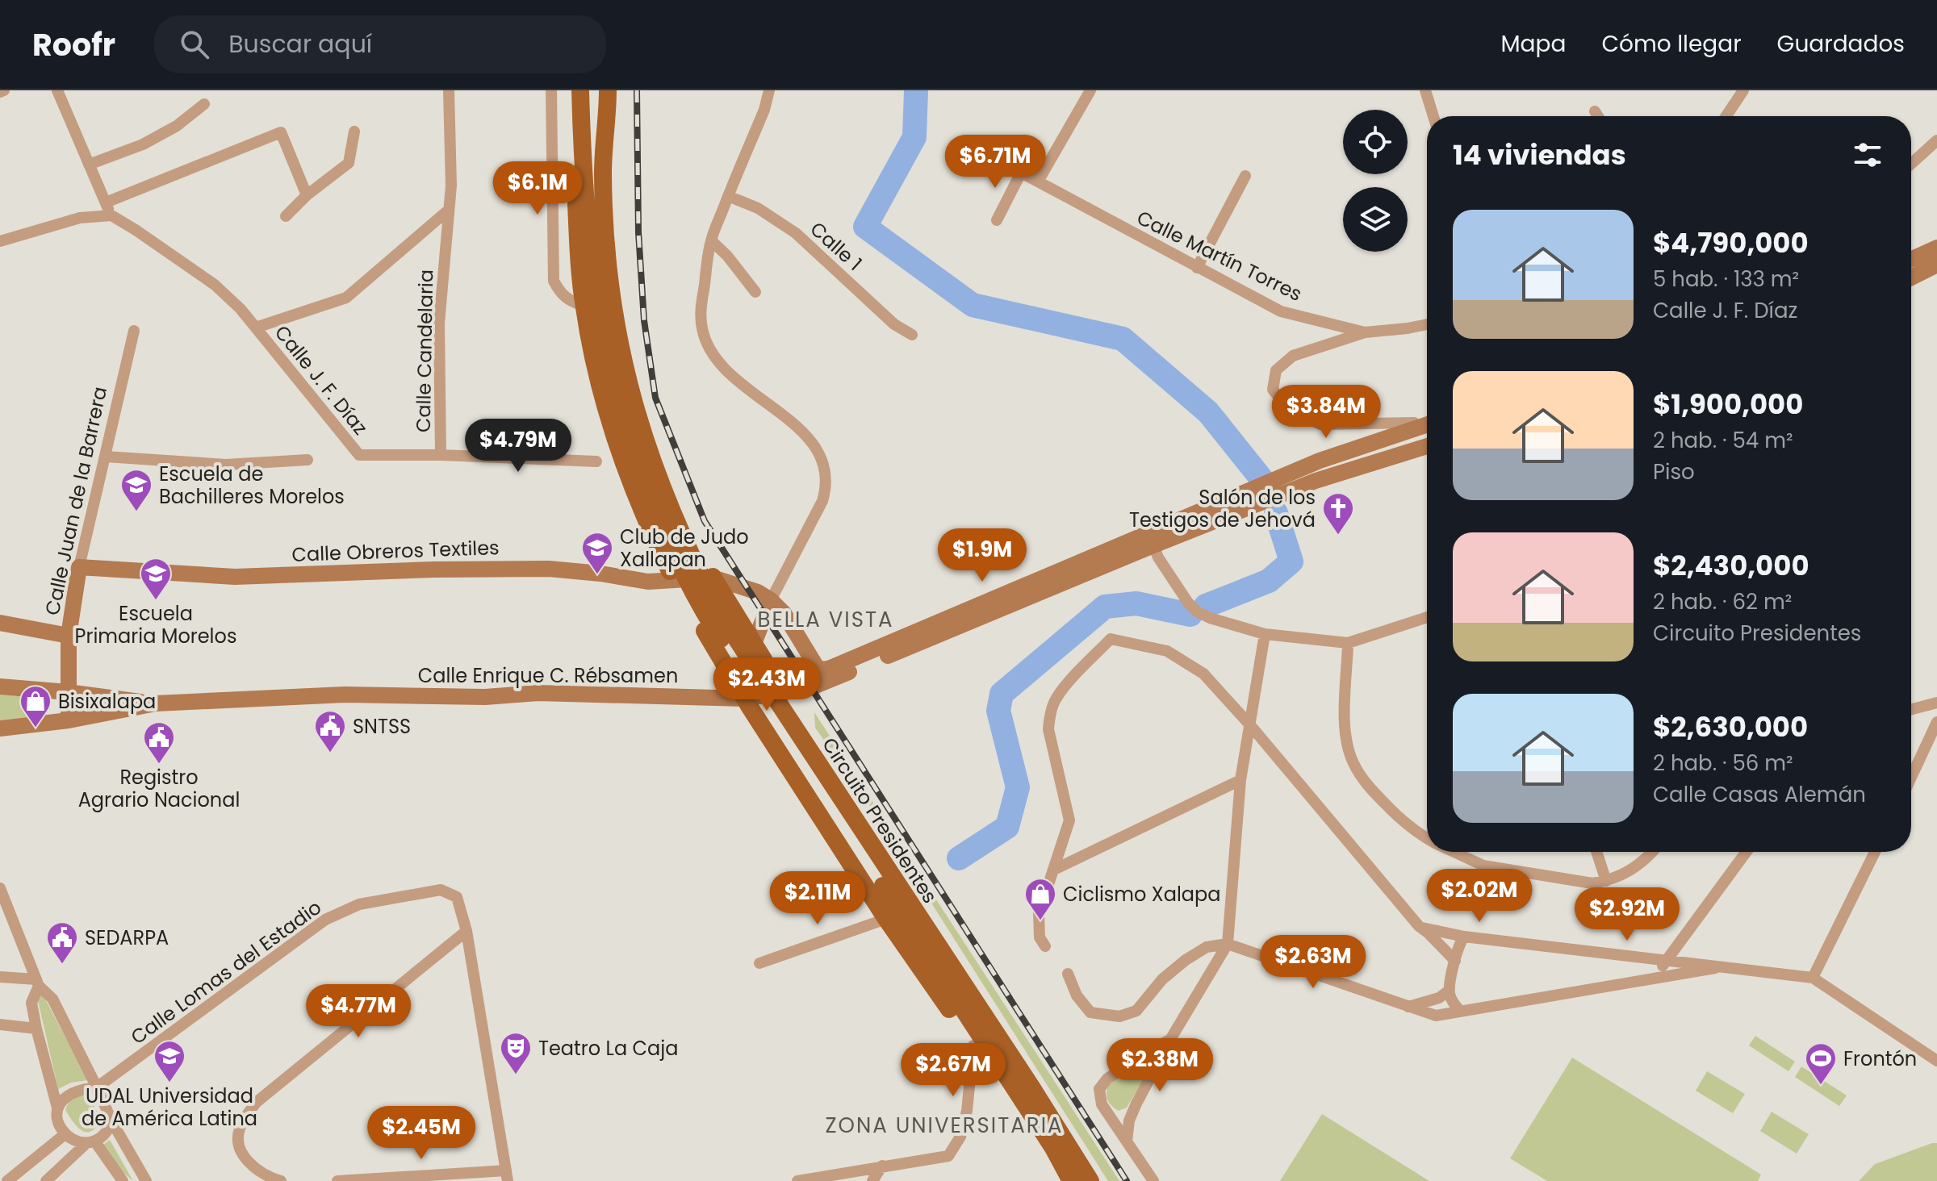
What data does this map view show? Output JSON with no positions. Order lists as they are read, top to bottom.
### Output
{
  "streets": {
    "main road": [
      "Calle Juan de la Barrera",
      "Calle Obreros Textiles",
      "Calle Enrique C. Rébsamen",
      "Circuito Presidentes"
    ],
    "street": [
      "Calle 1",
      "Calle Martín Torres",
      "Calle Candelaria",
      "Calle J. F. Díaz",
      "Calle Lomas del Estadio"
    ]
  },
  "crossings": [
    ["Calle Candelaria", "Calle J. F. Díaz"],
    ["Calle Juan de la Barrera", "Calle Obreros Textiles"],
    ["Calle Juan de la Barrera", "Calle Enrique C. Rébsamen"],
    ["Calle Obreros Textiles", "Calle Enrique C. Rébsamen"]
  ],
  "districts": ["BELLA VISTA", "ZONA UNIVERSITARIA"],
  "places": {
    "school or university": [
      "Escuela de Bachilleres Morelos",
      "Club de Judo Xallapan",
      "Escuela Primaria Morelos",
      "UDAL Universidad de América Latina"
    ],
    "church": ["Salón de los Testigos de Jehová"],
    "shop": ["Bisixalapa", "Ciclismo Xalapa"],
    "public building": ["SNTSS", "Registro Agrario Nacional", "SEDARPA"],
    "theatre": ["Teatro La Caja"],
    "sports": ["Frontón"]
  },
  "page": {
    "header": "Roofr",
    "search": "Buscar aquí",
    "nav": ["Mapa", "Cómo llegar", "Guardados"],
    "heading": "14 viviendas",
    "price": [
      "$6.71M",
      "$6.1M",
      "$3.84M",
      "$4.79M",
      "$1.9M",
      "$2.43M",
      "$2.02M",
      "$2.11M",
      "$2.92M",
      "$2.63M",
      "$4.77M",
      "$2.38M",
      "$2.67M",
      "$2.45M"
    ],
    "list": [
      {
        "name": "$4,790,000",
        "note": "5 hab. · 133 m² · Calle J. F. Díaz"
      },
      {
        "name": "$1,900,000",
        "note": "2 hab. · 54 m² · Piso"
      },
      {
        "name": "$2,430,000",
        "note": "2 hab. · 62 m² · Circuito Presidentes"
      },
      {
        "name": "$2,630,000",
        "note": "2 hab. · 56 m² · Calle Casas Alemán"
      }
    ]
  }
}
